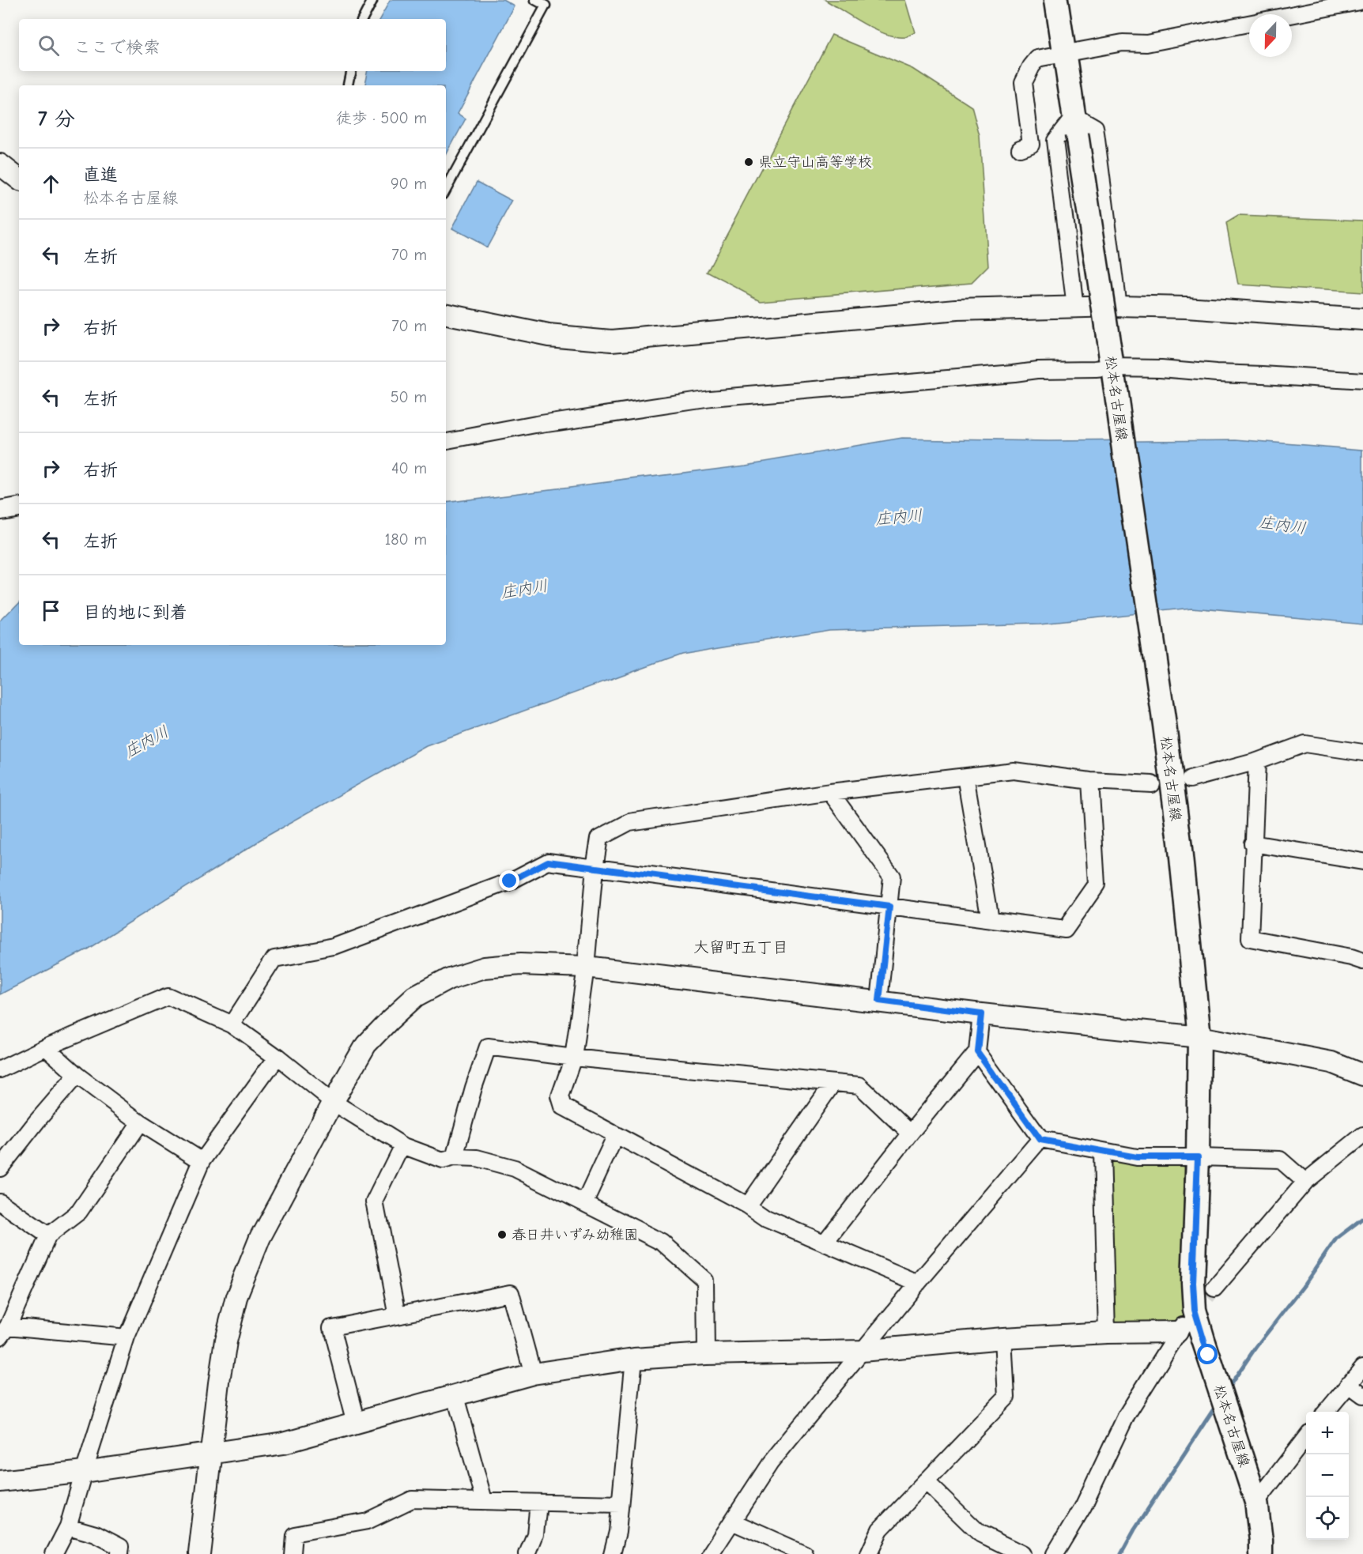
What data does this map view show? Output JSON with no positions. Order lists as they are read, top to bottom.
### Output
{
  "streets": {
    "main road": ["松本名古屋線"]
  },
  "districts": ["大留町五丁目"],
  "water": ["庄内川"],
  "places": ["県立守山高等学校", "春日井いずみ幼稚園"],
  "north": "bottom",
  "page": {
    "search": "ここで検索",
    "heading": ["7 分", "徒歩 · 500 m"],
    "list": [
      ["直進", "松本名古屋線", "90 m"],
      ["左折", "70 m"],
      ["右折", "70 m"],
      ["左折", "50 m"],
      ["右折", "40 m"],
      ["左折", "180 m"],
      "目的地に到着"
    ],
    "map_buttons": ["+", "−"]
  }
}
